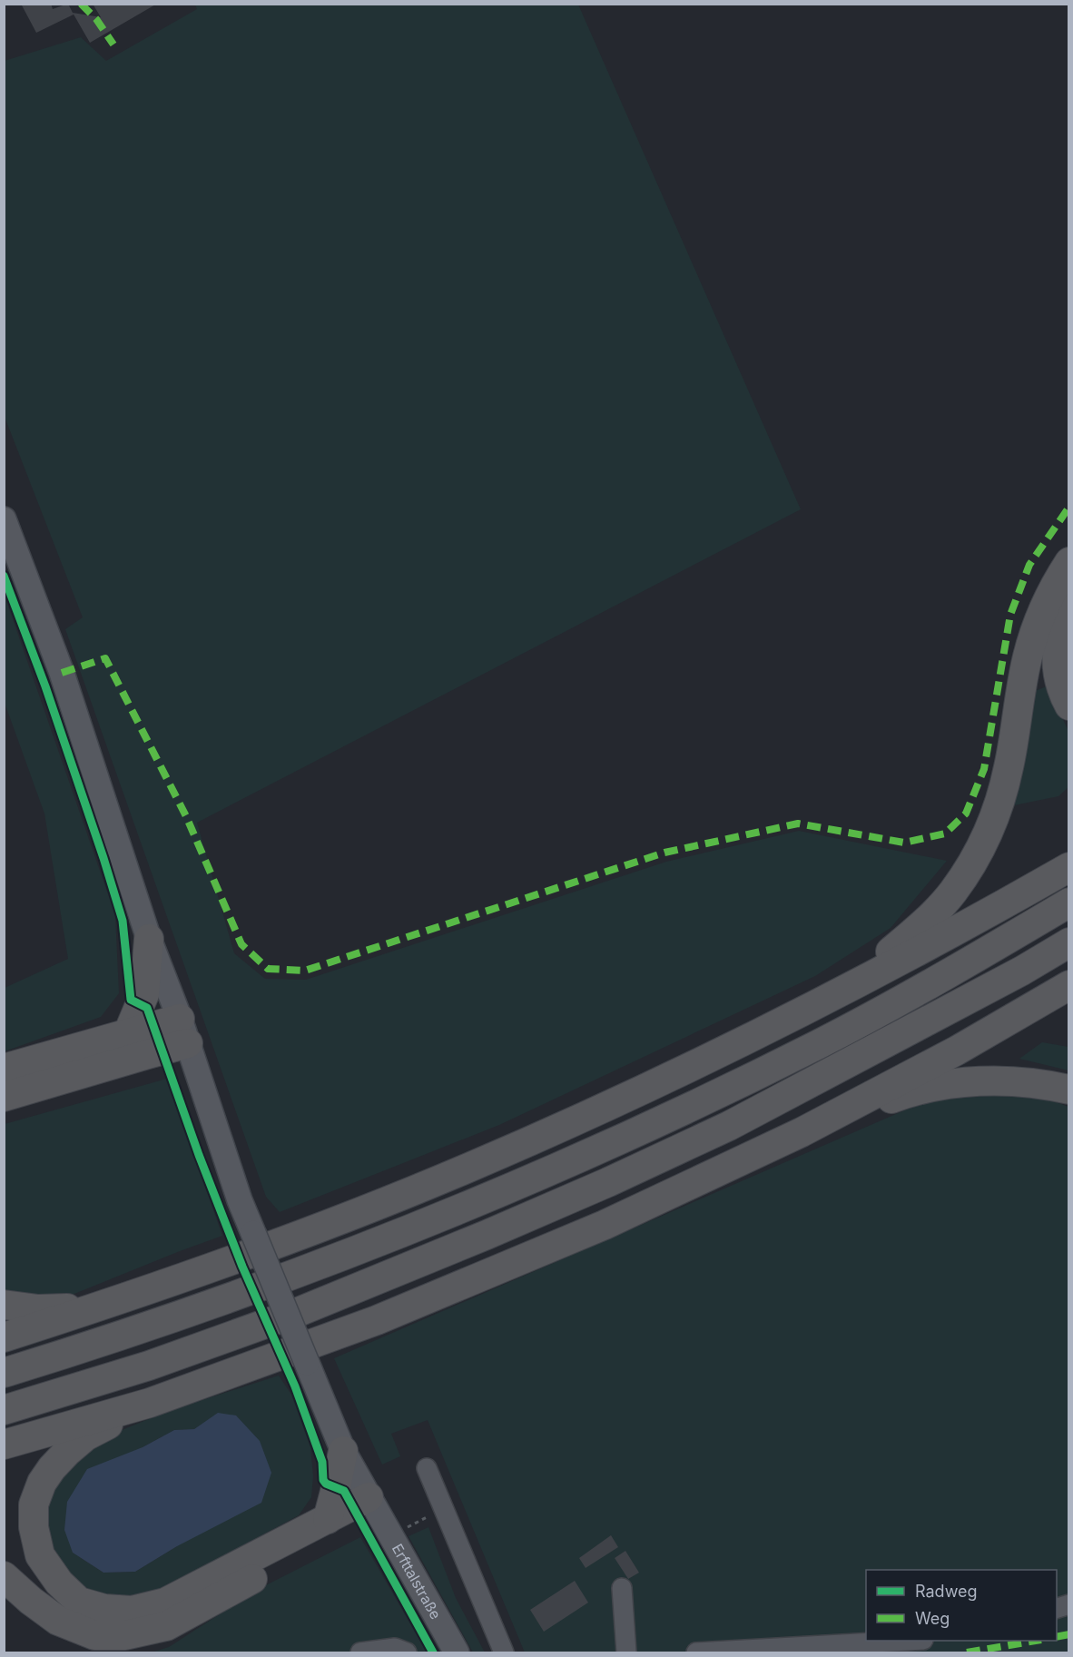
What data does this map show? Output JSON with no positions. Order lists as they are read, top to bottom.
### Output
{
  "streets": {
    "main road": ["Erfttalstraße"]
  },
  "legend": ["Radweg", "Weg"]
}
